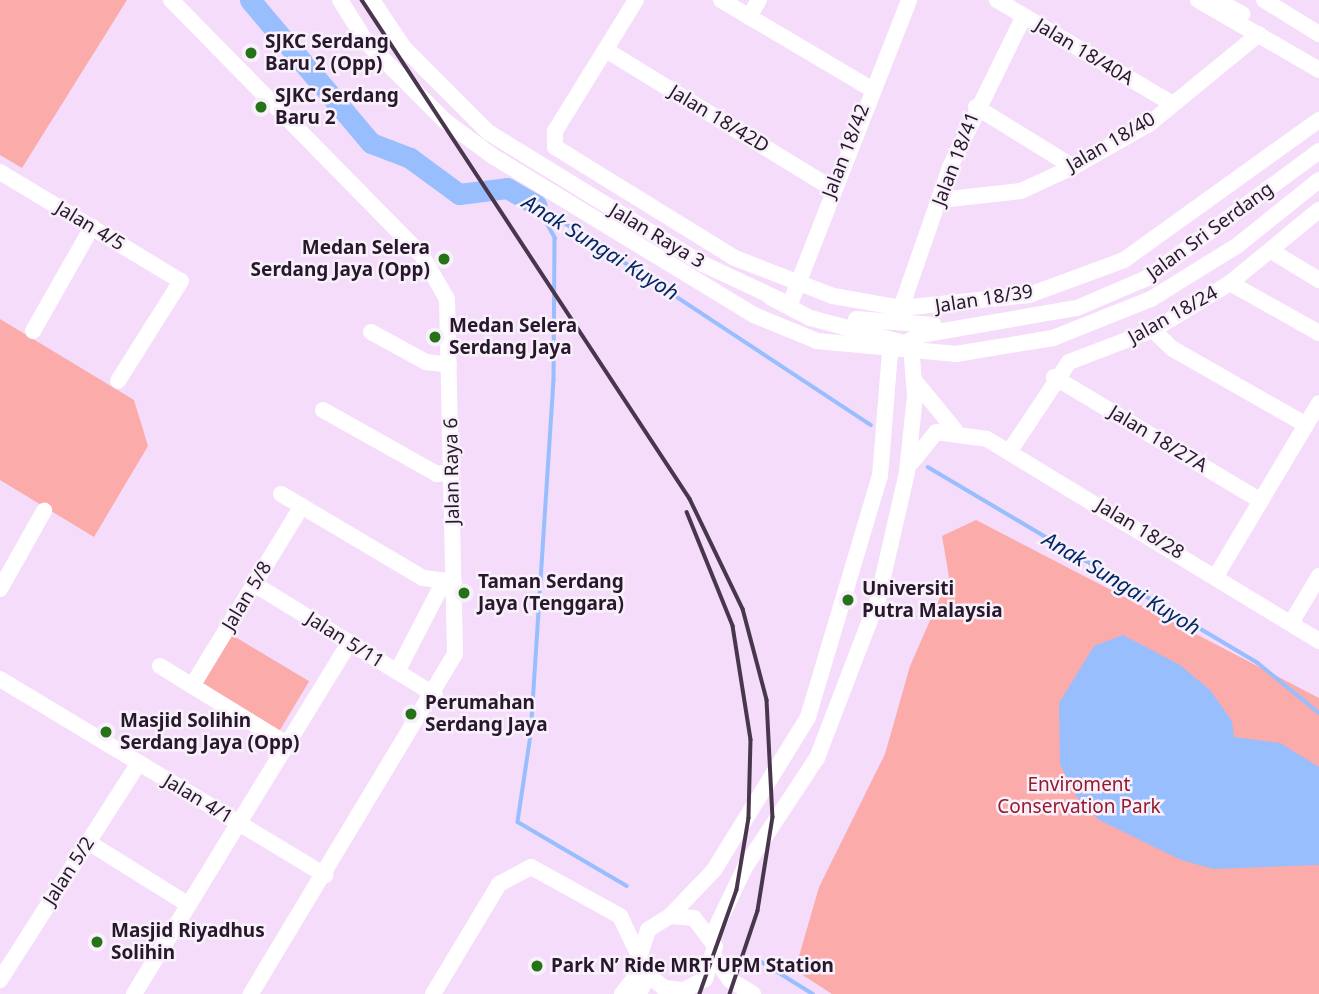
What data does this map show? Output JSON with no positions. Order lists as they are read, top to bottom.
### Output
{
  "streets": {
    "street": [
      "Jalan 18/40A",
      "Jalan 18/42D",
      "Jalan 18/40",
      "Jalan 18/42",
      "Jalan 18/41",
      "Jalan 4/5",
      "Jalan Sri Serdang",
      "Jalan Raya 3",
      "Jalan 18/39",
      "Jalan 18/24",
      "Jalan 18/27A",
      "Jalan Raya 6",
      "Jalan 18/28",
      "Jalan 5/8",
      "Jalan 5/11",
      "Jalan 4/1",
      "Jalan 5/2"
    ]
  },
  "crossings": [
    ["Jalan 18/40A", "Jalan 18/40"],
    ["Jalan 18/40A", "Jalan 18/41"],
    ["Jalan 18/42D", "Jalan 18/42"],
    ["Jalan 18/42D", "Jalan 18/39"],
    ["Jalan 18/40", "Jalan 18/41"],
    ["Jalan 18/42", "Jalan Raya 3"],
    ["Jalan 18/42", "Jalan 18/39"],
    ["Jalan 18/41", "Jalan 18/39"],
    ["Jalan Sri Serdang", "Jalan Raya 3"],
    ["Jalan 18/24", "Jalan 18/27A"],
    ["Jalan 18/24", "Jalan 18/28"],
    ["Jalan Raya 6", "Jalan 5/11"],
    ["Jalan Raya 6", "Jalan 4/1"],
    ["Jalan 5/8", "Jalan 5/11"],
    ["Jalan 4/1", "Jalan 5/2"]
  ],
  "water": ["Anak Sungai Kuyoh"],
  "parks": ["Enviroment Conservation Park"],
  "places": [
    "SJKC Serdang Baru 2 (Opp)",
    "SJKC Serdang Baru 2",
    "Medan Selera Serdang Jaya (Opp)",
    "Medan Selera Serdang Jaya",
    "Taman Serdang Jaya (Tenggara)",
    "Universiti Putra Malaysia",
    "Perumahan Serdang Jaya",
    "Masjid Solihin Serdang Jaya (Opp)",
    "Masjid Riyadhus Solihin",
    "Park N’ Ride MRT UPM Station"
  ]
}
